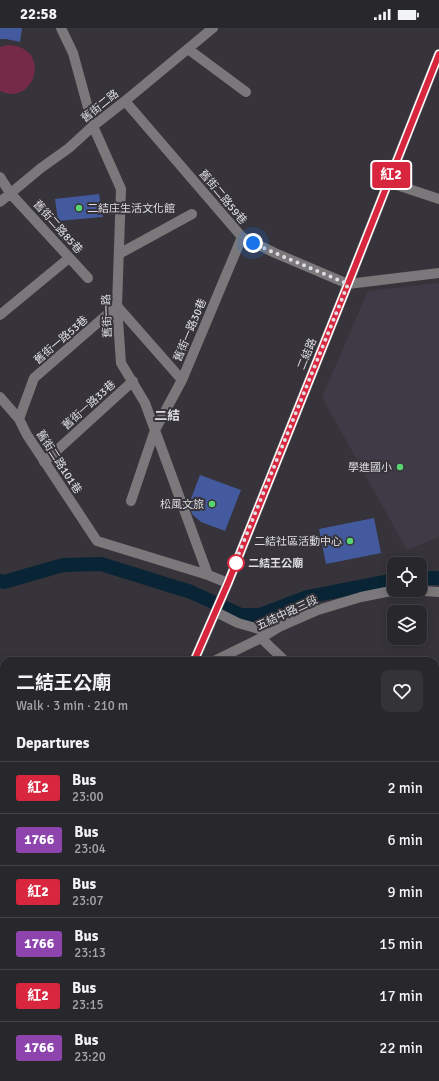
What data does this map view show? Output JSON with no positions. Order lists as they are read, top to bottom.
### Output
{
  "streets": {
    "street": [
      "舊街二路",
      "舊街二路59巷",
      "舊街二路85巷",
      "舊街一路",
      "舊街一路30巷",
      "舊街一路53巷",
      "二結路",
      "舊街一路33巷",
      "舊街二路101巷",
      "五結中路三段"
    ]
  },
  "crossings": [
    ["舊街二路", "舊街二路59巷"],
    ["舊街二路", "舊街二路85巷"],
    ["舊街二路", "舊街一路"],
    ["舊街二路59巷", "舊街一路30巷"],
    ["舊街二路59巷", "二結路"],
    ["舊街一路", "舊街一路30巷"],
    ["舊街一路", "舊街一路53巷"],
    ["舊街一路", "舊街一路33巷"],
    ["舊街一路", "舊街二路101巷"],
    ["舊街一路53巷", "舊街二路101巷"],
    ["舊街一路33巷", "舊街二路101巷"]
  ],
  "districts": ["二結"],
  "places": [
    "二結庄生活文化館",
    "學進國小",
    "松風文旅",
    "二結社區活動中心",
    "二結王公廟"
  ],
  "lines": ["bus line 紅2"],
  "page": {
    "status": "22:58",
    "on_map": "紅2",
    "heading": [
      ["二結王公廟", "Walk · 3 min · 210 m"],
      "Departures"
    ],
    "list": [
      {
        "mark": "紅2",
        "name": "Bus",
        "note": "23:00",
        "value": "2 min"
      },
      {
        "mark": "1766",
        "name": "Bus",
        "note": "23:04",
        "value": "6 min"
      },
      {
        "mark": "紅2",
        "name": "Bus",
        "note": "23:07",
        "value": "9 min"
      },
      {
        "mark": "1766",
        "name": "Bus",
        "note": "23:13",
        "value": "15 min"
      },
      {
        "mark": "紅2",
        "name": "Bus",
        "note": "23:15",
        "value": "17 min"
      },
      {
        "mark": "1766",
        "name": "Bus",
        "note": "23:20",
        "value": "22 min"
      }
    ]
  }
}
